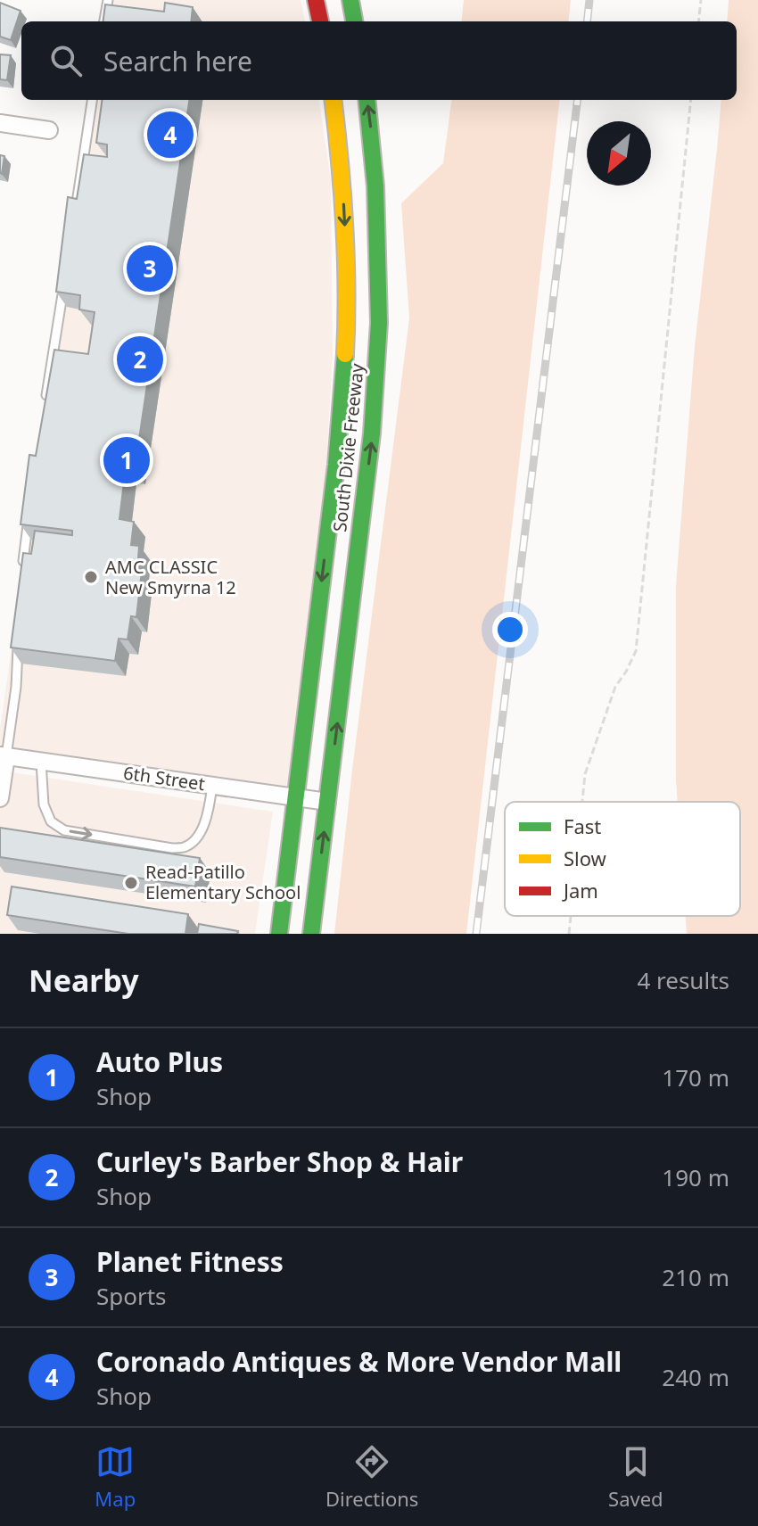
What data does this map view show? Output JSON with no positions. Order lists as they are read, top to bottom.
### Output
{
  "streets": {
    "main road": ["South Dixie Freeway"],
    "street": ["6th Street"]
  },
  "crossings": [
    ["South Dixie Freeway", "6th Street"]
  ],
  "places": ["AMC CLASSIC New Smyrna 12", "Read-Patillo Elementary School"],
  "legend": ["Fast", "Slow", "Jam"],
  "north": "bottom left",
  "page": {
    "search": "Search here",
    "pins": [
      "4",
      "3",
      "2",
      "1"
    ],
    "heading": ["Nearby", "4 results"],
    "list": [
      {
        "mark": "1",
        "name": "Auto Plus",
        "note": "Shop",
        "value": "170 m"
      },
      {
        "mark": "2",
        "name": "Curley's Barber Shop & Hair",
        "note": "Shop",
        "value": "190 m"
      },
      {
        "mark": "3",
        "name": "Planet Fitness",
        "note": "Sports",
        "value": "210 m"
      },
      {
        "mark": "4",
        "name": "Coronado Antiques & More Vendor Mall",
        "note": "Shop",
        "value": "240 m"
      }
    ],
    "nav": ["Map", "Directions", "Saved"]
  }
}
